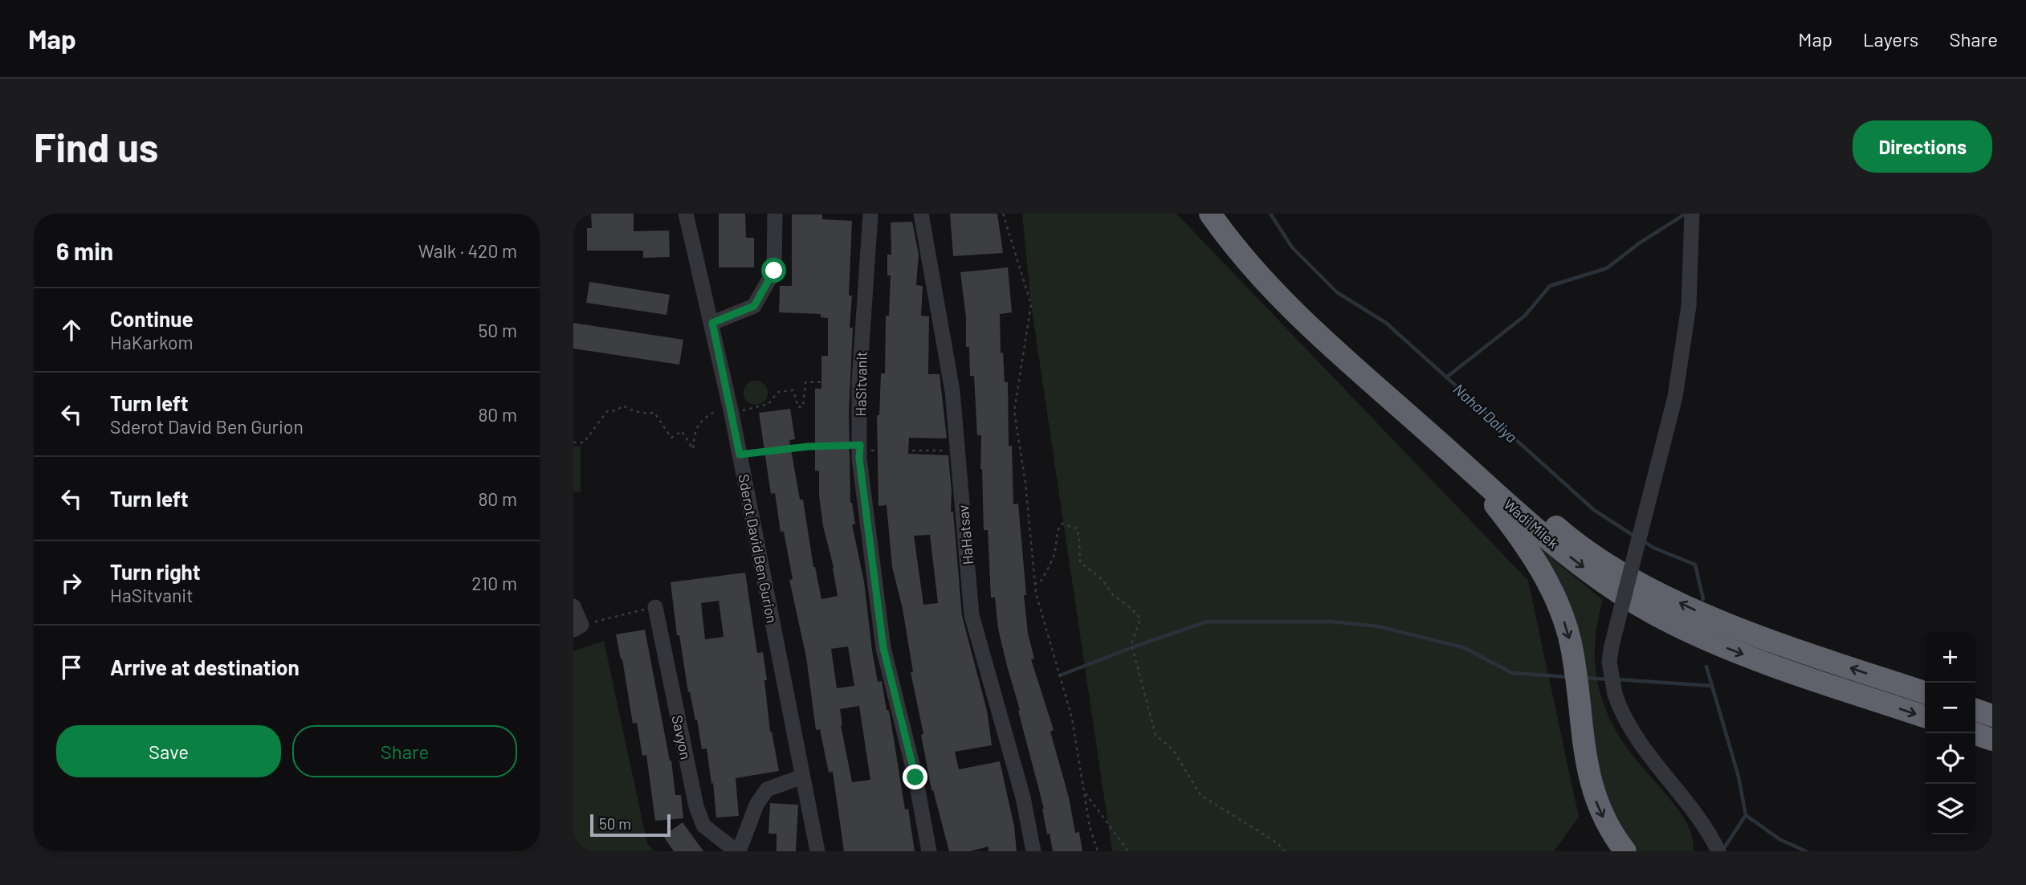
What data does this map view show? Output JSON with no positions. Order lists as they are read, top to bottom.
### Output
{
  "streets": {
    "highway": ["Wadi Milek"],
    "street": [
      "HaSitvanit",
      "HaHatsav",
      "Sderot David Ben Gurion",
      "Savyon"
    ]
  },
  "water": ["Nahal Daliya"],
  "scale_bar": "50 m",
  "page": {
    "header": "Map",
    "nav": ["Map", "Layers", "Share"],
    "buttons": [
      "Directions",
      ["Save", "Share"]
    ],
    "title": "Find us",
    "heading": ["6 min", "Walk · 420 m"],
    "list": [
      ["Continue", "HaKarkom", "50 m"],
      ["Turn left", "Sderot David Ben Gurion", "80 m"],
      ["Turn left", "80 m"],
      ["Turn right", "HaSitvanit", "210 m"],
      "Arrive at destination"
    ],
    "map_buttons": ["+", "−"],
    "scale": "50 m"
  }
}
